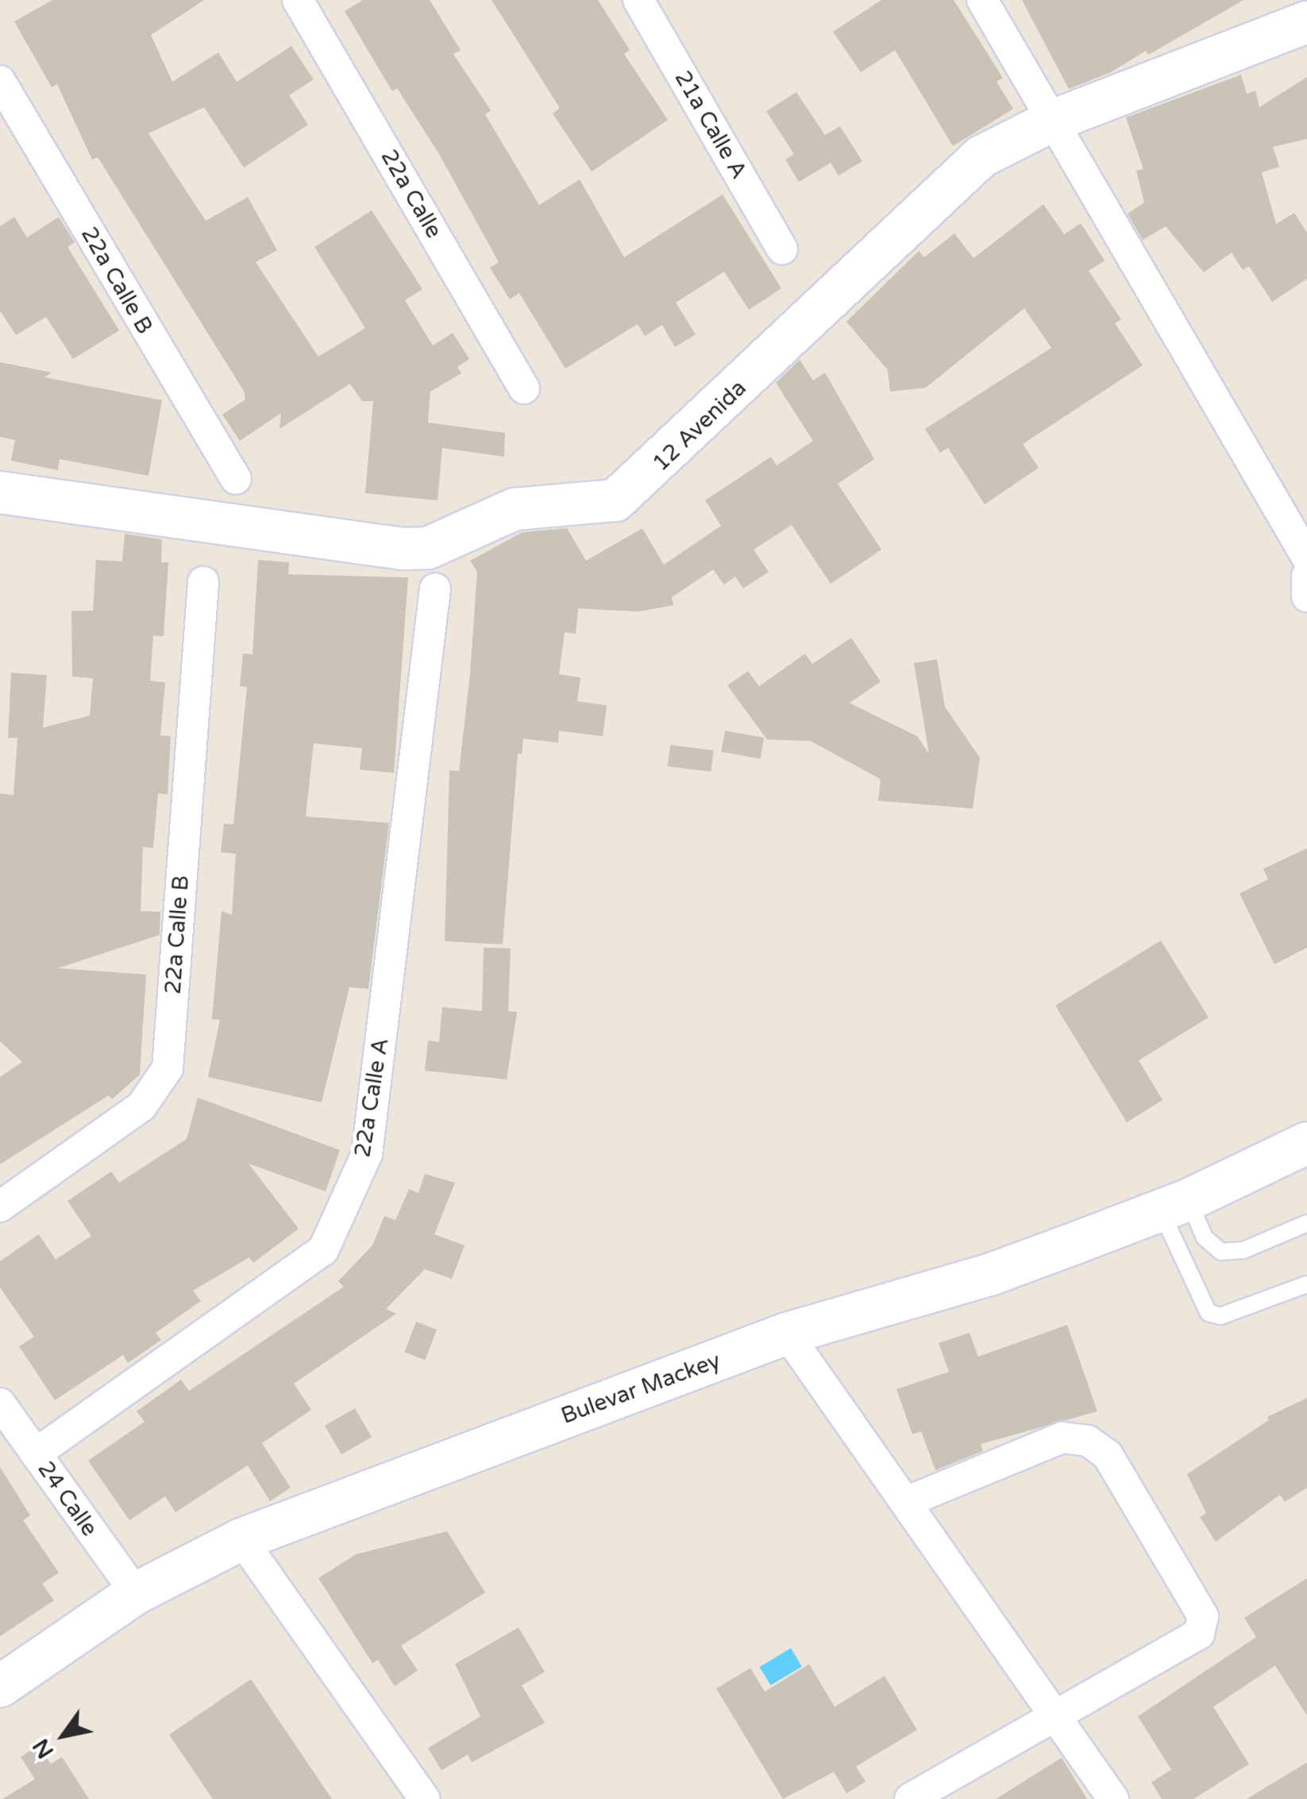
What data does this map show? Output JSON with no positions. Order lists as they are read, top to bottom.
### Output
{
  "streets": {
    "street": [
      "21a Calle A",
      "22a Calle",
      "22a Calle B",
      "12 Avenida",
      "22a Calle A",
      "Bulevar Mackey",
      "24 Calle"
    ]
  },
  "crossings": [
    ["22a Calle A", "24 Calle"],
    ["Bulevar Mackey", "24 Calle"]
  ],
  "north": "bottom left"
}
